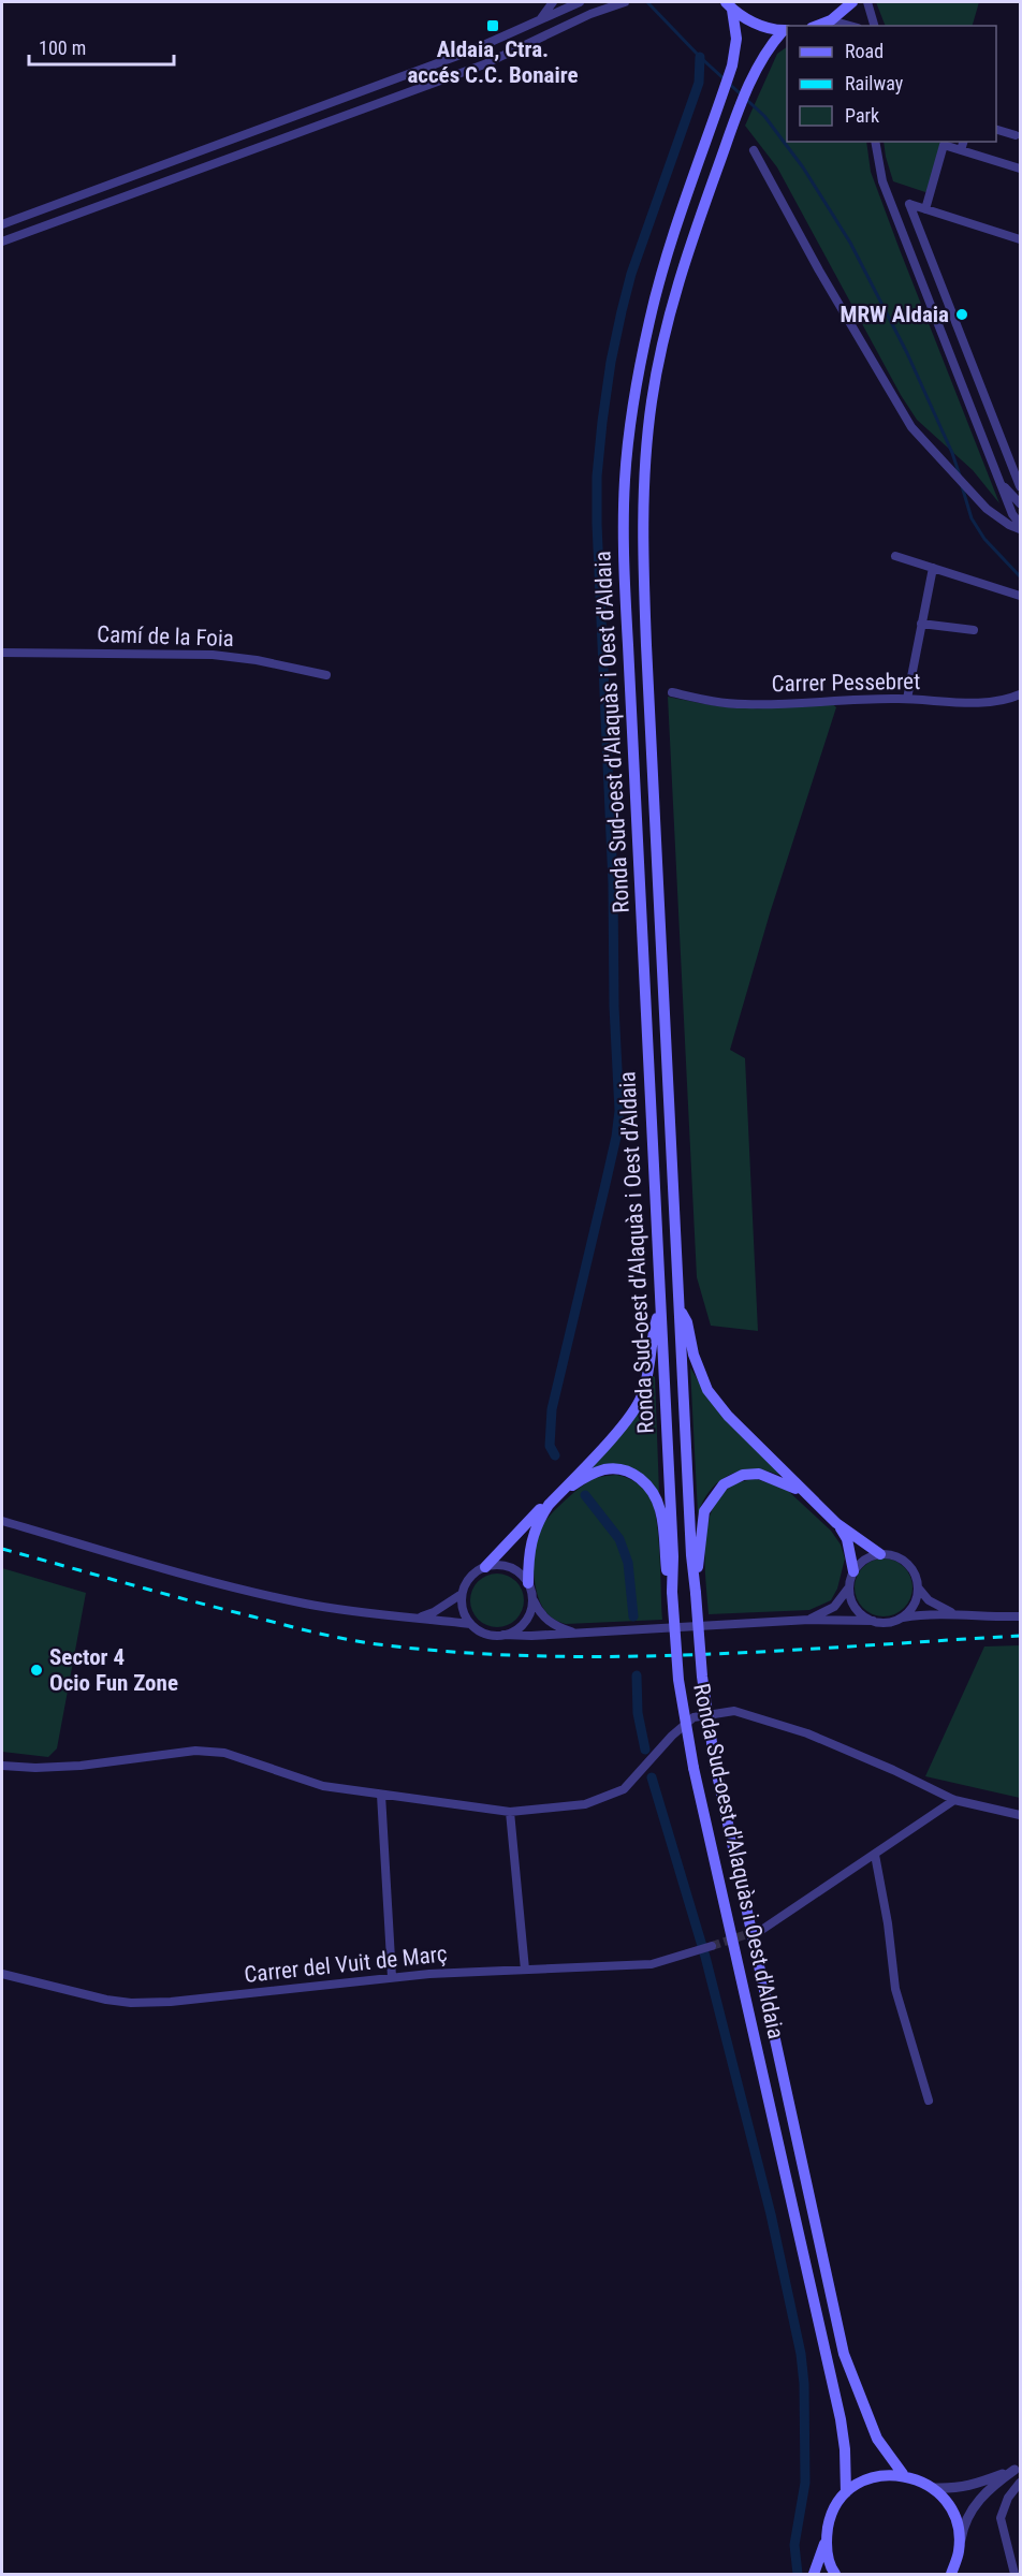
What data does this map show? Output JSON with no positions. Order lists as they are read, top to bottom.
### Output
{
  "streets": {
    "main road": ["Ronda Sud-oest d'Alaquàs i Oest d'Aldaia"],
    "street": ["Camí de la Foia", "Carrer Pessebret", "Carrer del Vuit de Març"]
  },
  "places": {
    "transit": ["Aldaia, Ctra. accés C.C. Bonaire"],
    "other": ["MRW Aldaia", "Sector 4 Ocio Fun Zone"]
  },
  "legend": ["Road", "Railway", "Park"],
  "scale_bar": "100 m"
}
